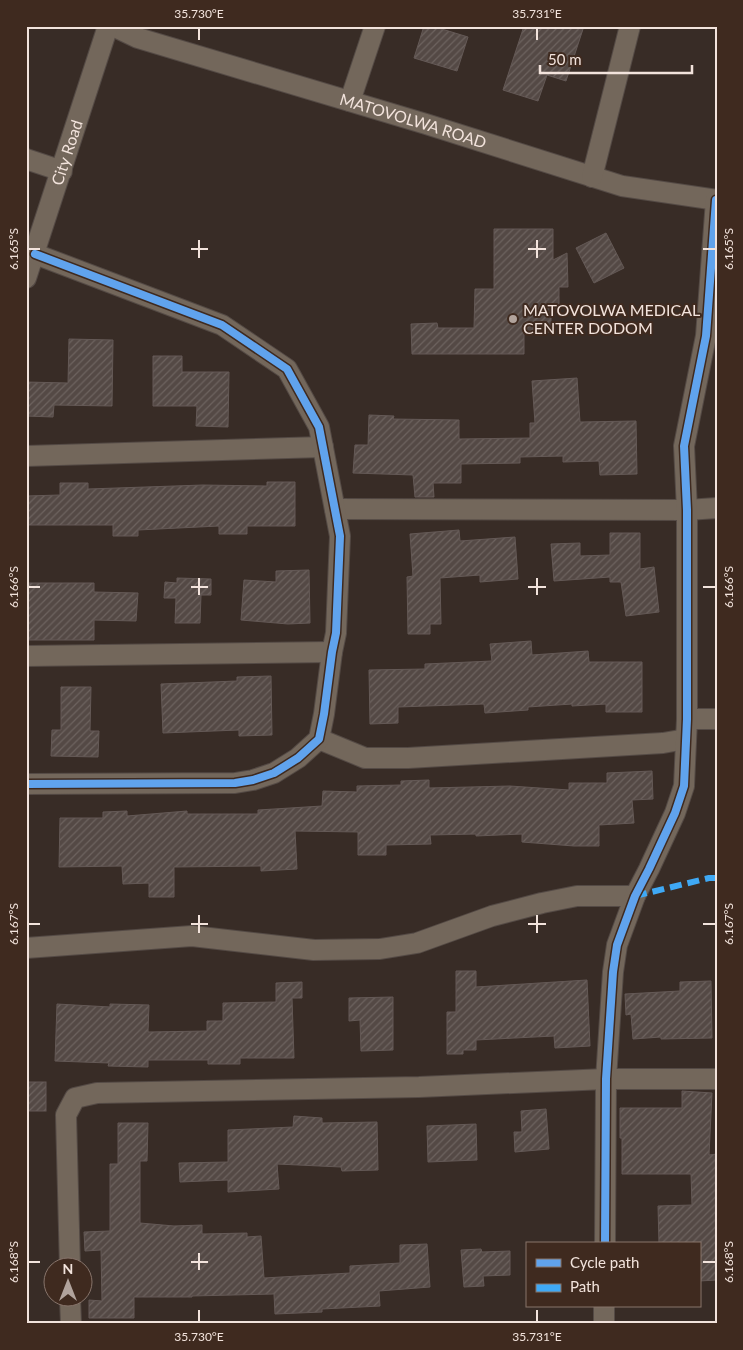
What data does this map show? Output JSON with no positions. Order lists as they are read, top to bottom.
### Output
{
  "streets": {
    "street": ["MATOVOLWA ROAD", "City Road"]
  },
  "places": ["MATOVOLWA MEDICAL CENTER DODOM"],
  "legend": ["Cycle path", "Path"],
  "scale_bar": "50 m",
  "north": "top",
  "coordinates": [
    "35.730°E",
    "35.731°E",
    "6.165°S",
    "6.166°S",
    "6.167°S",
    "6.168°S"
  ]
}
